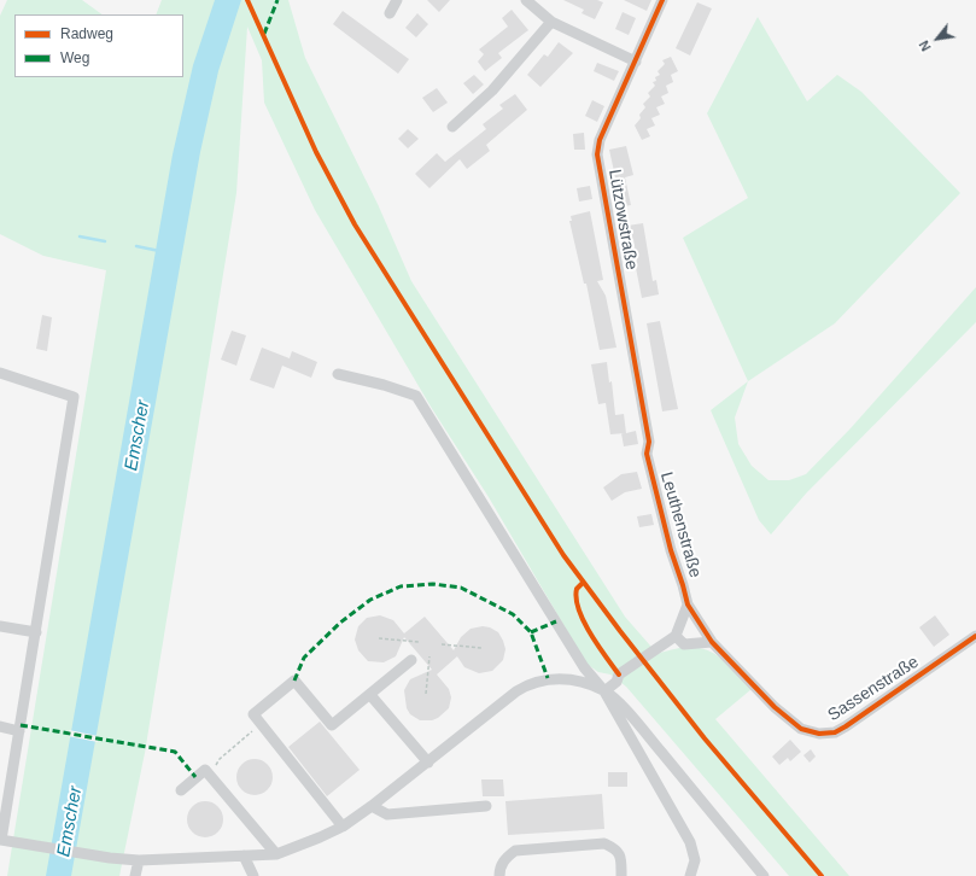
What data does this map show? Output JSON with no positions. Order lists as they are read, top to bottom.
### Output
{
  "streets": {
    "street": ["Lützowstraße", "Leuthenstraße", "Sassenstraße"]
  },
  "crossings": [
    ["Lützowstraße", "Leuthenstraße"],
    ["Leuthenstraße", "Sassenstraße"]
  ],
  "water": ["Emscher"],
  "legend": ["Radweg", "Weg"],
  "north": "bottom left"
}
